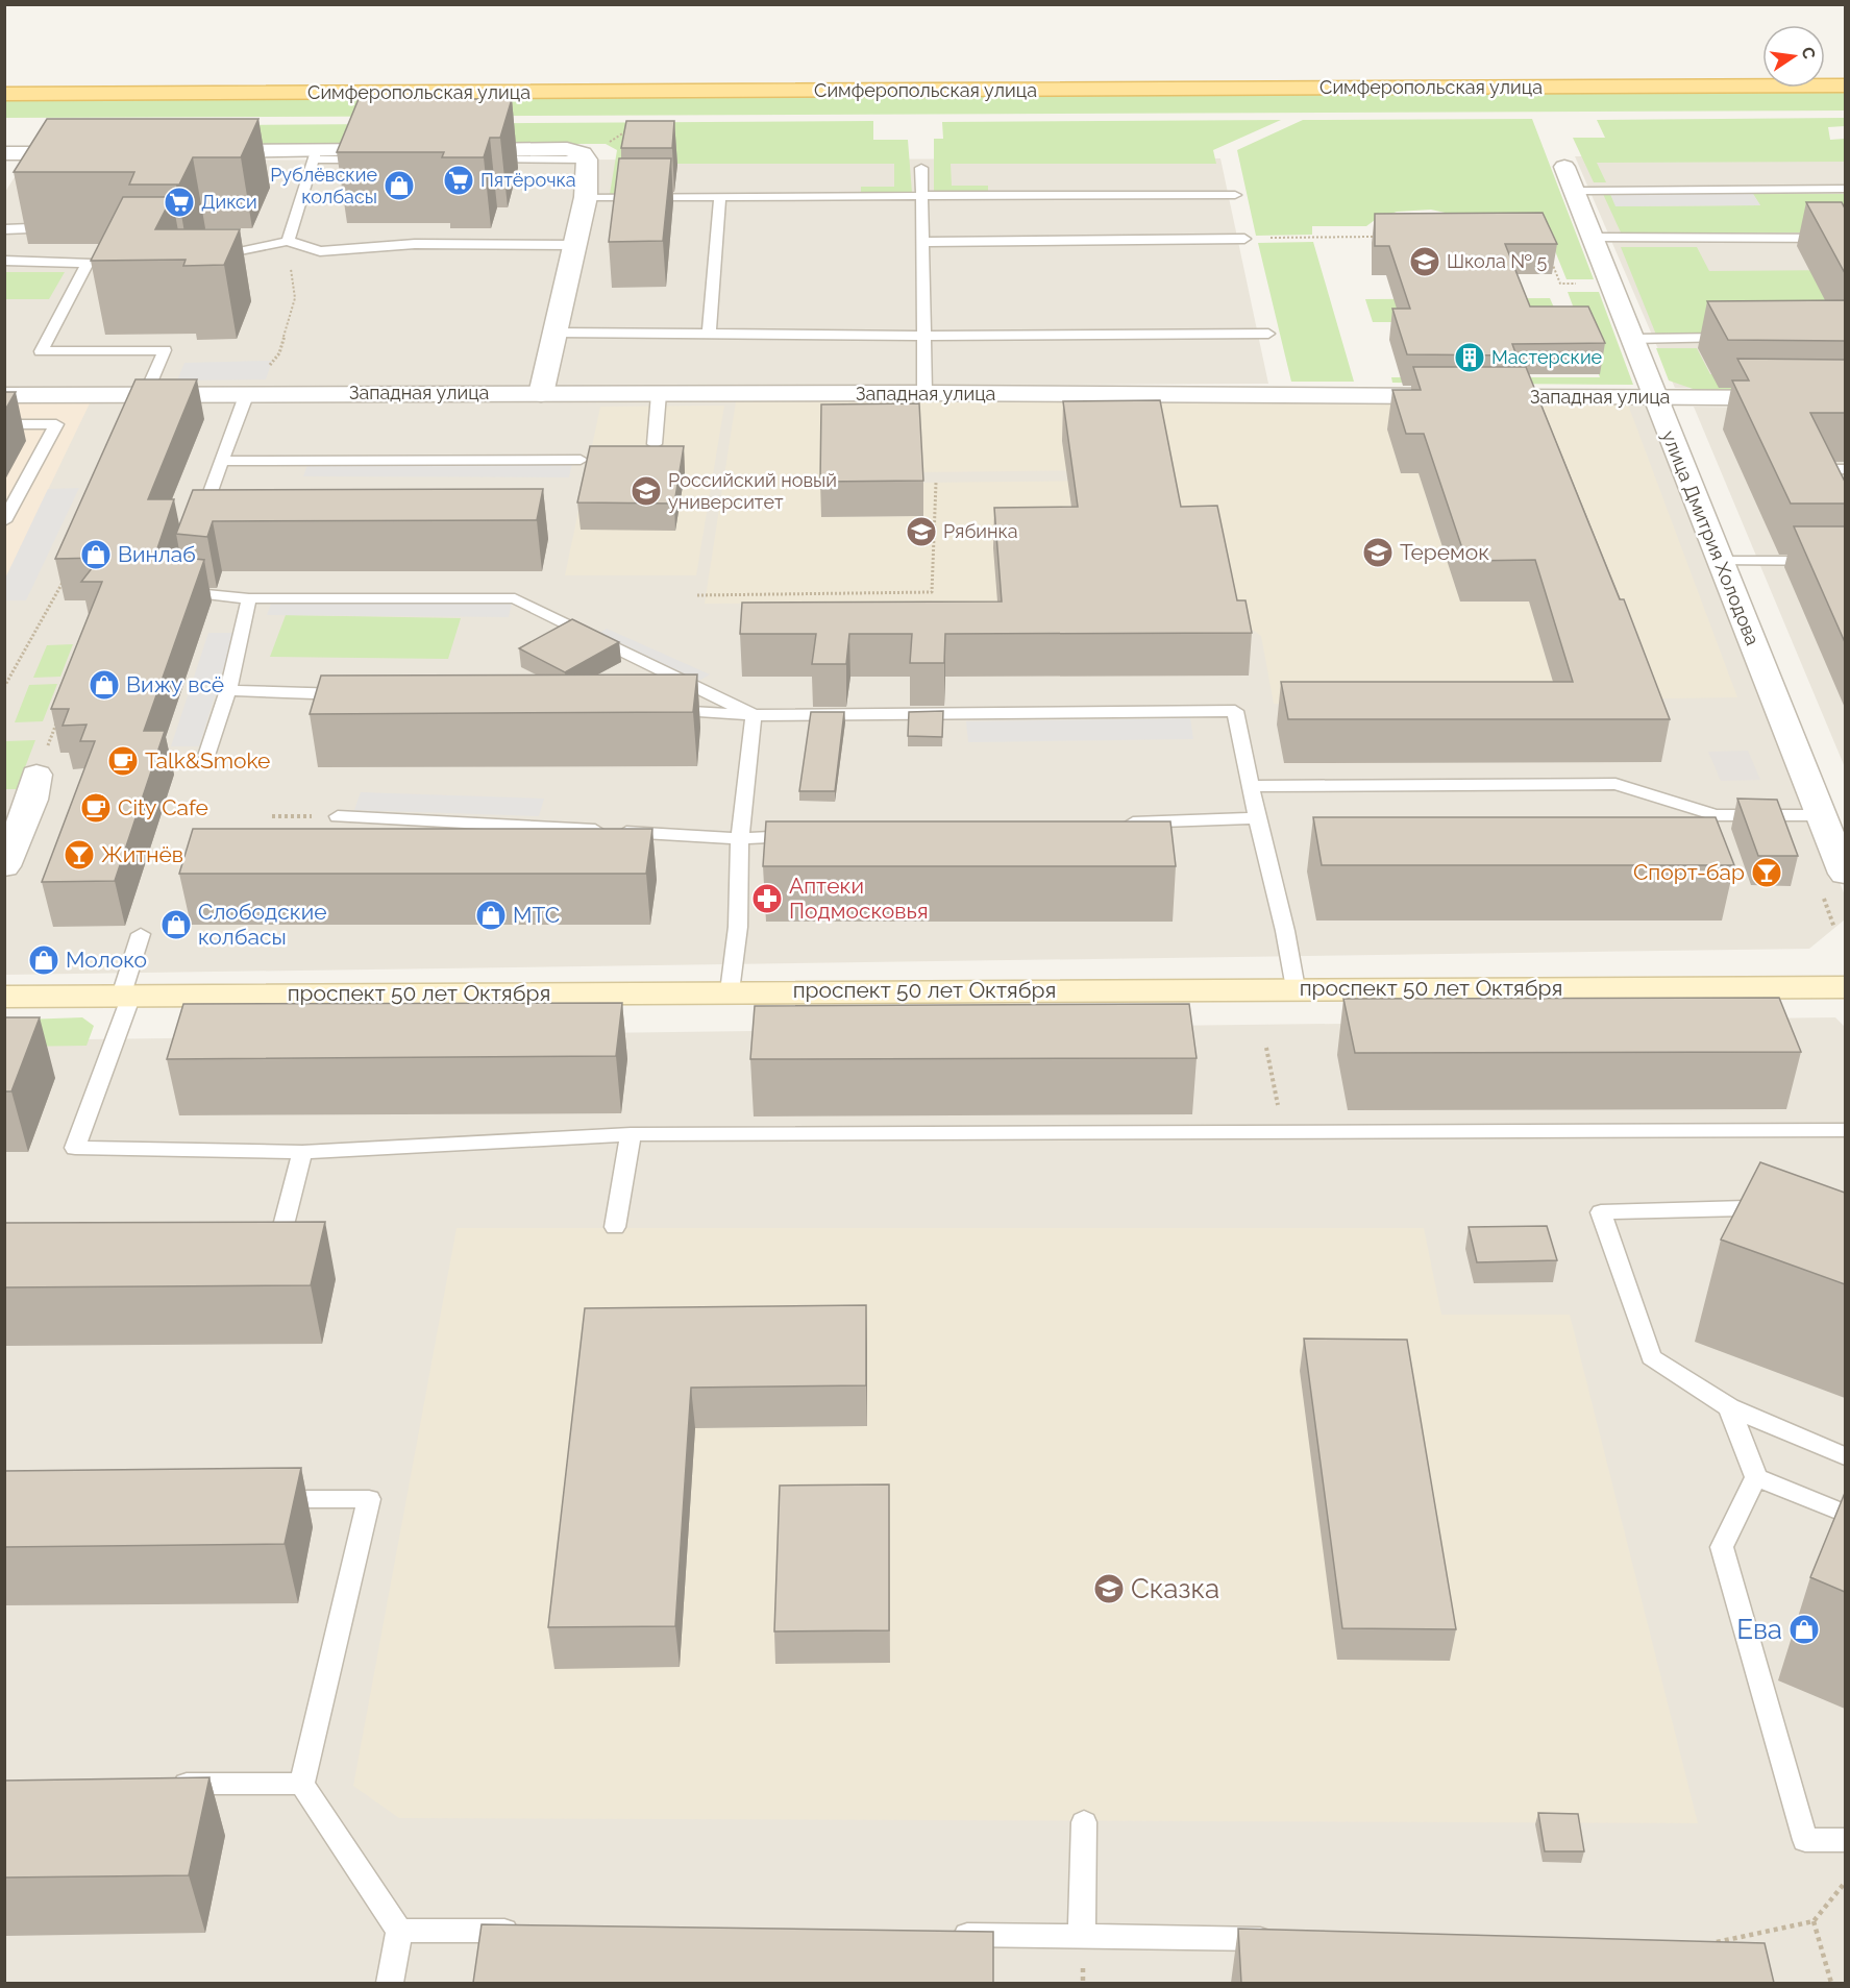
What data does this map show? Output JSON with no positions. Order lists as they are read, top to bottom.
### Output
{
  "streets": {
    "main road": ["Симферопольская улица", "проспект 50 лет Октября"],
    "street": ["Западная улица", "улица Дмитрия Холодова"]
  },
  "crossings": [
    ["Западная улица", "улица Дмитрия Холодова"]
  ],
  "places": {
    "supermarket": ["Пятёрочка", "Дикси"],
    "shop": [
      "Рублёвские колбасы",
      "Винлаб",
      "Вижу всё",
      "МТС",
      "Слободские колбасы",
      "Молоко",
      "Ева"
    ],
    "school or university": [
      "Школа № 5",
      "Российский новый университет",
      "Рябинка",
      "Теремок",
      "Сказка"
    ],
    "building": ["Мастерские"],
    "cafe": ["Talk&Smoke", "City Cafe"],
    "bar": ["Житнёв", "Спорт-бар"],
    "pharmacy": ["Аптеки Подмосковья"]
  },
  "north": "right"
}
